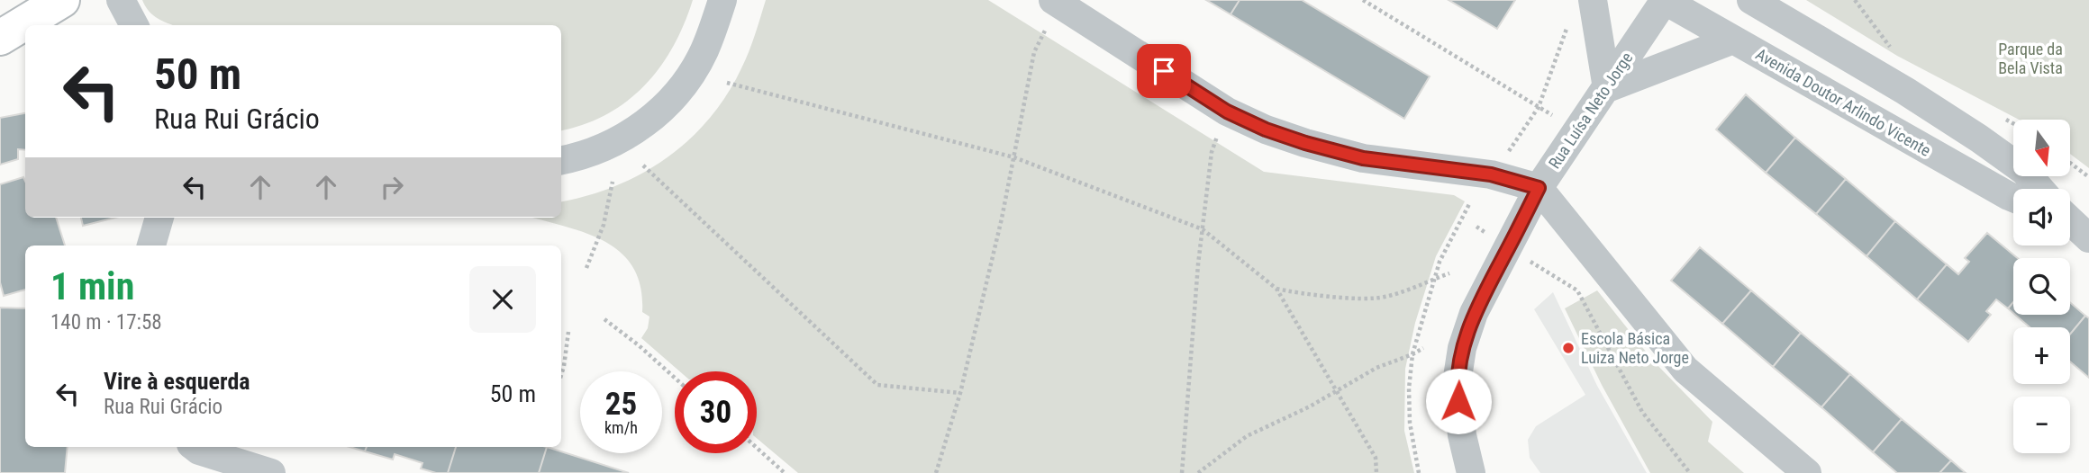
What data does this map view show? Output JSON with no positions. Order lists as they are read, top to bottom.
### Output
{
  "streets": {
    "street": ["Avenida Doutor Arlindo Vicente", "Rua Luísa Neto Jorge"]
  },
  "crossings": [
    ["Avenida Doutor Arlindo Vicente", "Rua Luísa Neto Jorge"]
  ],
  "parks": ["Parque da Bela Vista"],
  "places": ["Escola Básica Luiza Neto Jorge"],
  "north": "bottom",
  "page": {
    "turn": ["50 m", "Rua Rui Grácio"],
    "map_buttons": ["+", "−"],
    "heading": ["1 min", "140 m · 17:58"],
    "list": [
      {
        "name": "Vire à esquerda",
        "note": "Rua Rui Grácio",
        "value": "50 m"
      }
    ],
    "speed": "25 km/h",
    "limit": "30"
  }
}
